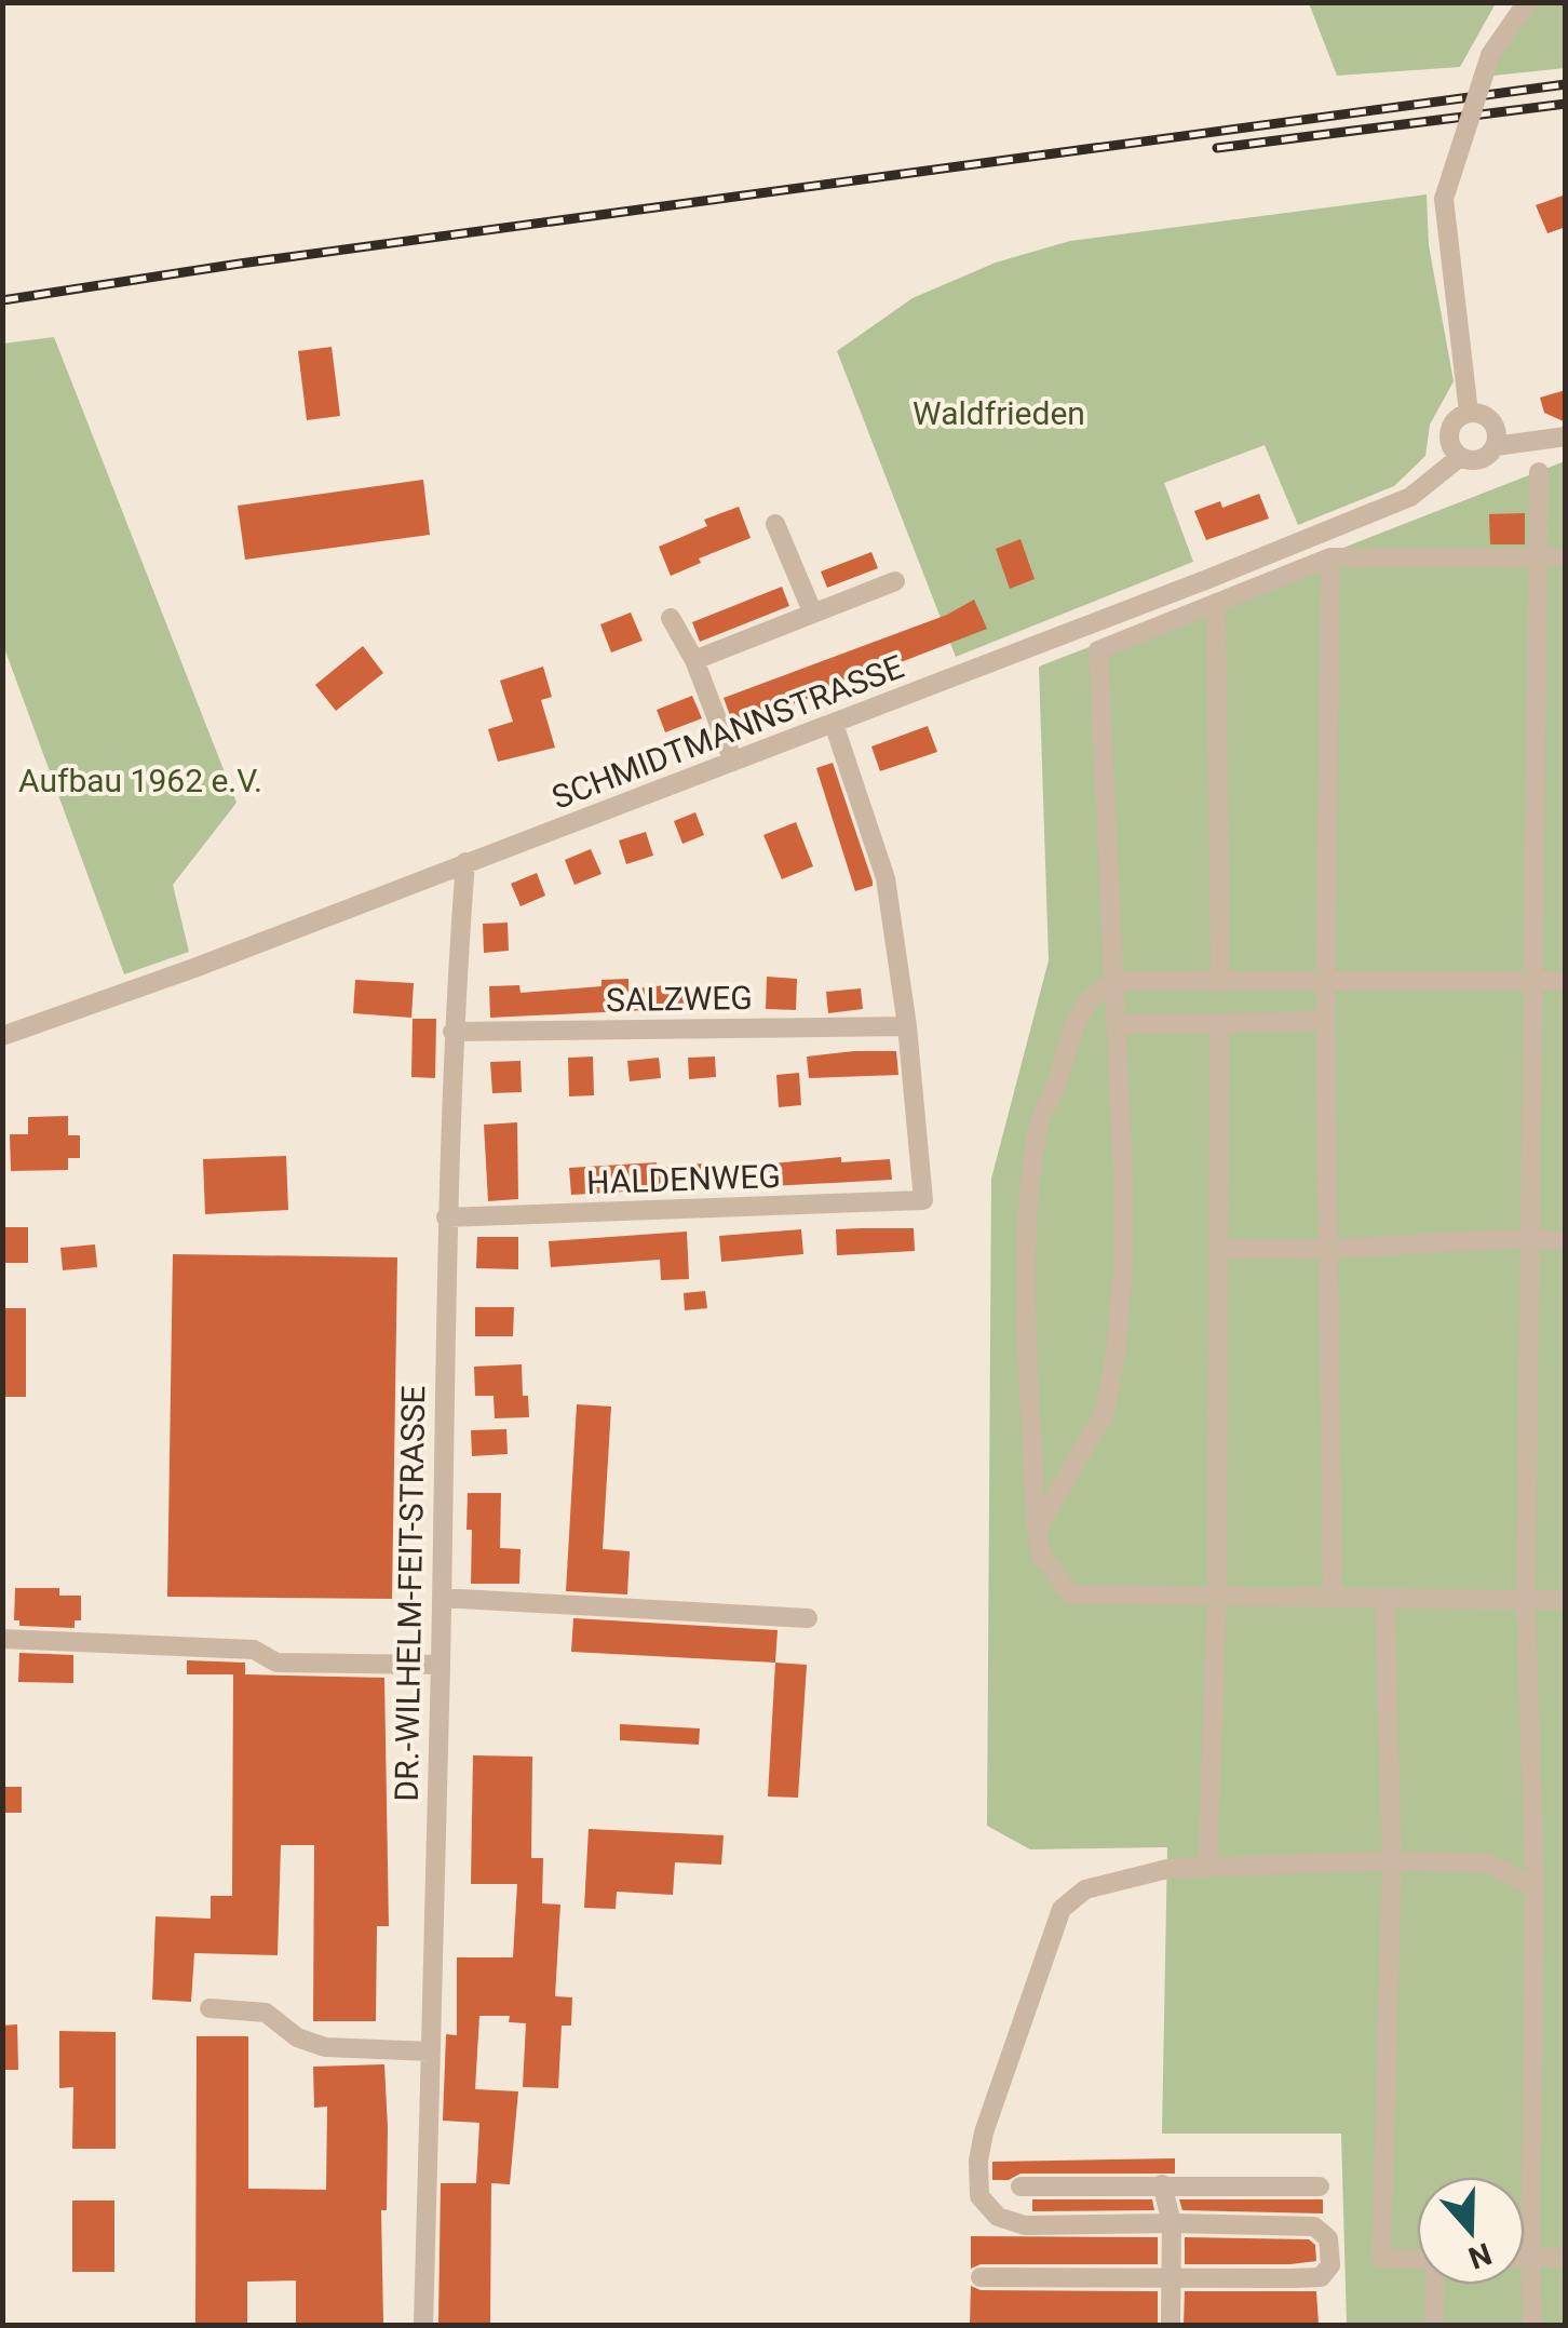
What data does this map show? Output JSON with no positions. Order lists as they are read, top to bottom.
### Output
{
  "streets": {
    "street": [
      "SCHMIDTMANNSTRASSE",
      "SALZWEG",
      "HALDENWEG",
      "DR.-WILHELM-FEIT-STRASSE"
    ]
  },
  "crossings": [
    ["SCHMIDTMANNSTRASSE", "DR.-WILHELM-FEIT-STRASSE"],
    ["SALZWEG", "HALDENWEG"],
    ["SALZWEG", "DR.-WILHELM-FEIT-STRASSE"],
    ["HALDENWEG", "DR.-WILHELM-FEIT-STRASSE"]
  ],
  "parks": ["Waldfrieden", "Aufbau 1962 e.V."],
  "north": "bottom"
}
